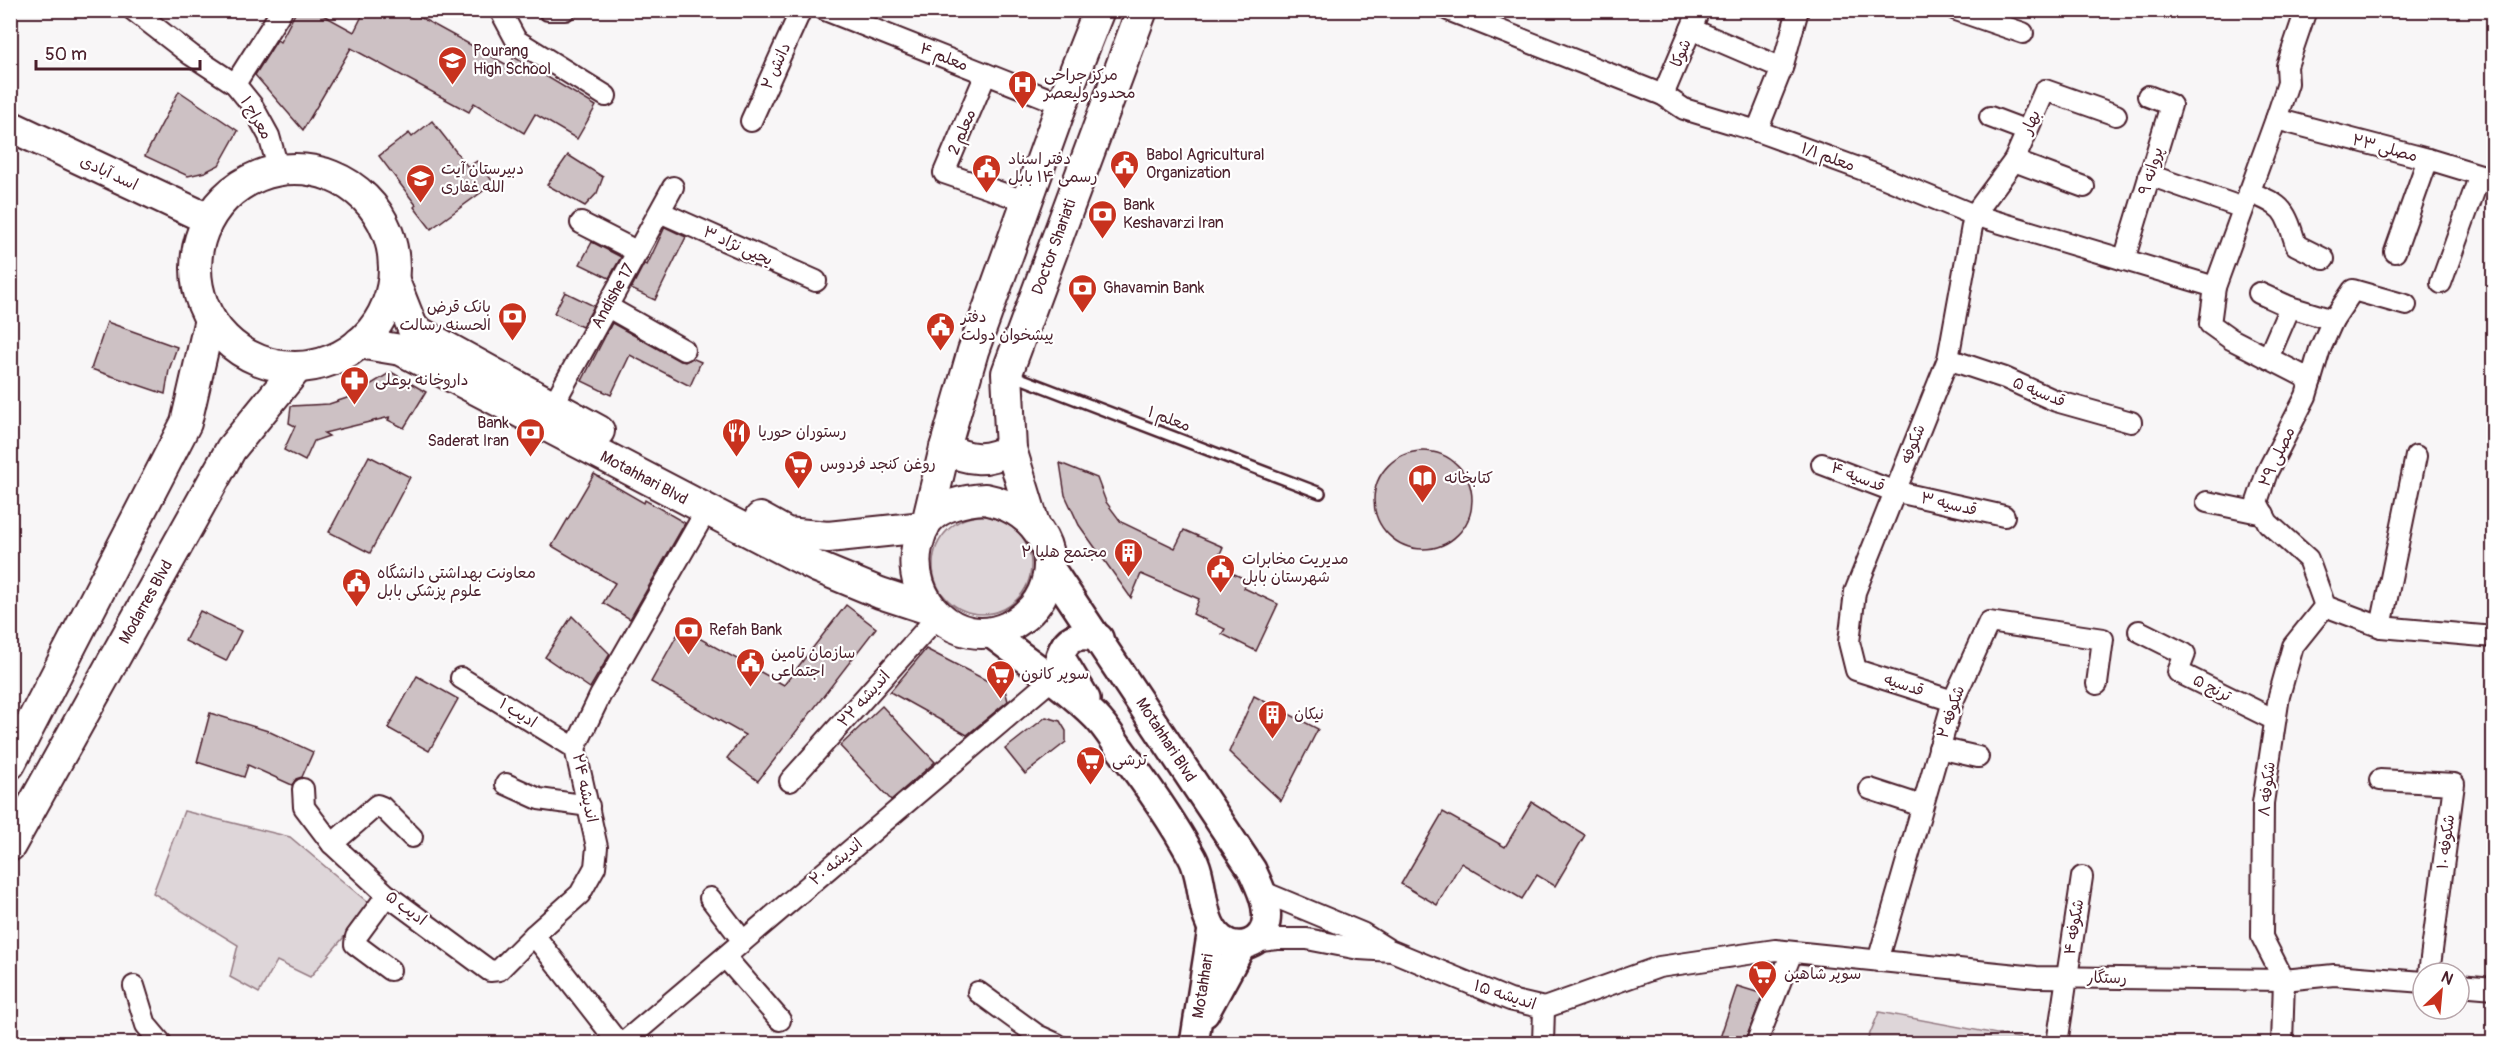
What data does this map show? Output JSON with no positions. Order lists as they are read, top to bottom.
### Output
{
  "streets": {
    "main road": [
      "اسد آبادی",
      "Doctor Shariati",
      "Motahhari Blvd",
      "Modarres Blvd",
      "Motahhari"
    ],
    "street": [
      "شوکا",
      "معلم ۴",
      "دانش ۲",
      "معراج ۱",
      "بهار",
      "معلم 2",
      "مصلی ۲۳",
      "معلم ۱/۱",
      "پروانه ۹",
      "یحیی نژاد ۳",
      "Andishe 17",
      "قدسیه ۵",
      "شکوفه",
      "مصلی ۲۹",
      "قدسیه ۴",
      "قدسیه ۳",
      "قدسیه",
      "ترنج ۵",
      "اندیشه ۲۲",
      "شکوفه ۲",
      "ادیب ۱",
      "اندیشه ۲۴",
      "شکوفه ۸",
      "شکوفه ۱۰",
      "اندیشه ۲۰",
      "ادیب ۵",
      "شکوفه ۴",
      "رستگار",
      "اندیشه ۱۵"
    ],
    "lane": ["معلم ۱"]
  },
  "crossings": [
    ["شوکا", "معلم ۱/۱"],
    ["معلم ۴", "معلم 2"],
    ["معراج ۱", "اسد آبادی"],
    ["معراج ۱", "Motahhari Blvd"],
    ["معراج ۱", "Modarres Blvd"],
    ["بهار", "معلم ۱/۱"],
    ["بهار", "شکوفه"],
    ["معلم ۱/۱", "پروانه ۹"],
    ["معلم ۱/۱", "شکوفه"],
    ["اسد آبادی", "Motahhari Blvd"],
    ["اسد آبادی", "Modarres Blvd"],
    ["یحیی نژاد ۳", "Andishe 17"],
    ["Doctor Shariati", "معلم ۱"],
    ["Doctor Shariati", "Motahhari Blvd"],
    ["Doctor Shariati", "اندیشه ۲۲"],
    ["Andishe 17", "Motahhari Blvd"],
    ["قدسیه ۵", "شکوفه"],
    ["شکوفه", "قدسیه ۴"],
    ["شکوفه", "قدسیه ۳"],
    ["شکوفه", "قدسیه"],
    ["قدسیه ۴", "قدسیه ۳"],
    ["Motahhari Blvd", "Modarres Blvd"],
    ["Motahhari Blvd", "اندیشه ۲۲"],
    ["Motahhari Blvd", "اندیشه ۲۴"],
    ["Motahhari Blvd", "اندیشه ۱۵"],
    ["قدسیه", "شکوفه ۲"],
    ["ترنج ۵", "شکوفه ۸"],
    ["شکوفه ۲", "رستگار"],
    ["ادیب ۱", "اندیشه ۲۴"],
    ["اندیشه ۲۴", "ادیب ۵"],
    ["شکوفه ۸", "رستگار"],
    ["شکوفه ۴", "رستگار"],
    ["رستگار", "اندیشه ۱۵"]
  ],
  "places": {
    "school or university": ["Pourang High School", "دبیرستان آیت الله غفاری"],
    "hospital": ["مرکز جراحی محدود ولیعصر"],
    "public building": [
      "Babol Agricultural Organization",
      "دفتر اسناد رسمی ۱۴ بابل",
      "دفتر پیشخوان دولت",
      "مدیریت مخابرات شهرستان بابل",
      "معاونت بهداشتی دانشگاه علوم پزشکی بابل",
      "سازمان تامین اجتماعی"
    ],
    "bank": [
      "Bank Keshavarzi Iran",
      "Ghavamin Bank",
      "بانک قرض الحسنه رسالت",
      "Bank Saderat Iran",
      "Refah Bank"
    ],
    "pharmacy": ["داروخانه بوعلی"],
    "restaurant": ["رستوران حوریا"],
    "supermarket": [
      "روغن کنجد فردوس",
      "سوپر کانون",
      "ترشی",
      "سوپر شاهین"
    ],
    "library": ["کتابخانه"],
    "building": ["مجتمع هلیا ۲", "نیکان"]
  },
  "scale_bar": "50 m",
  "north": "top right"
}
